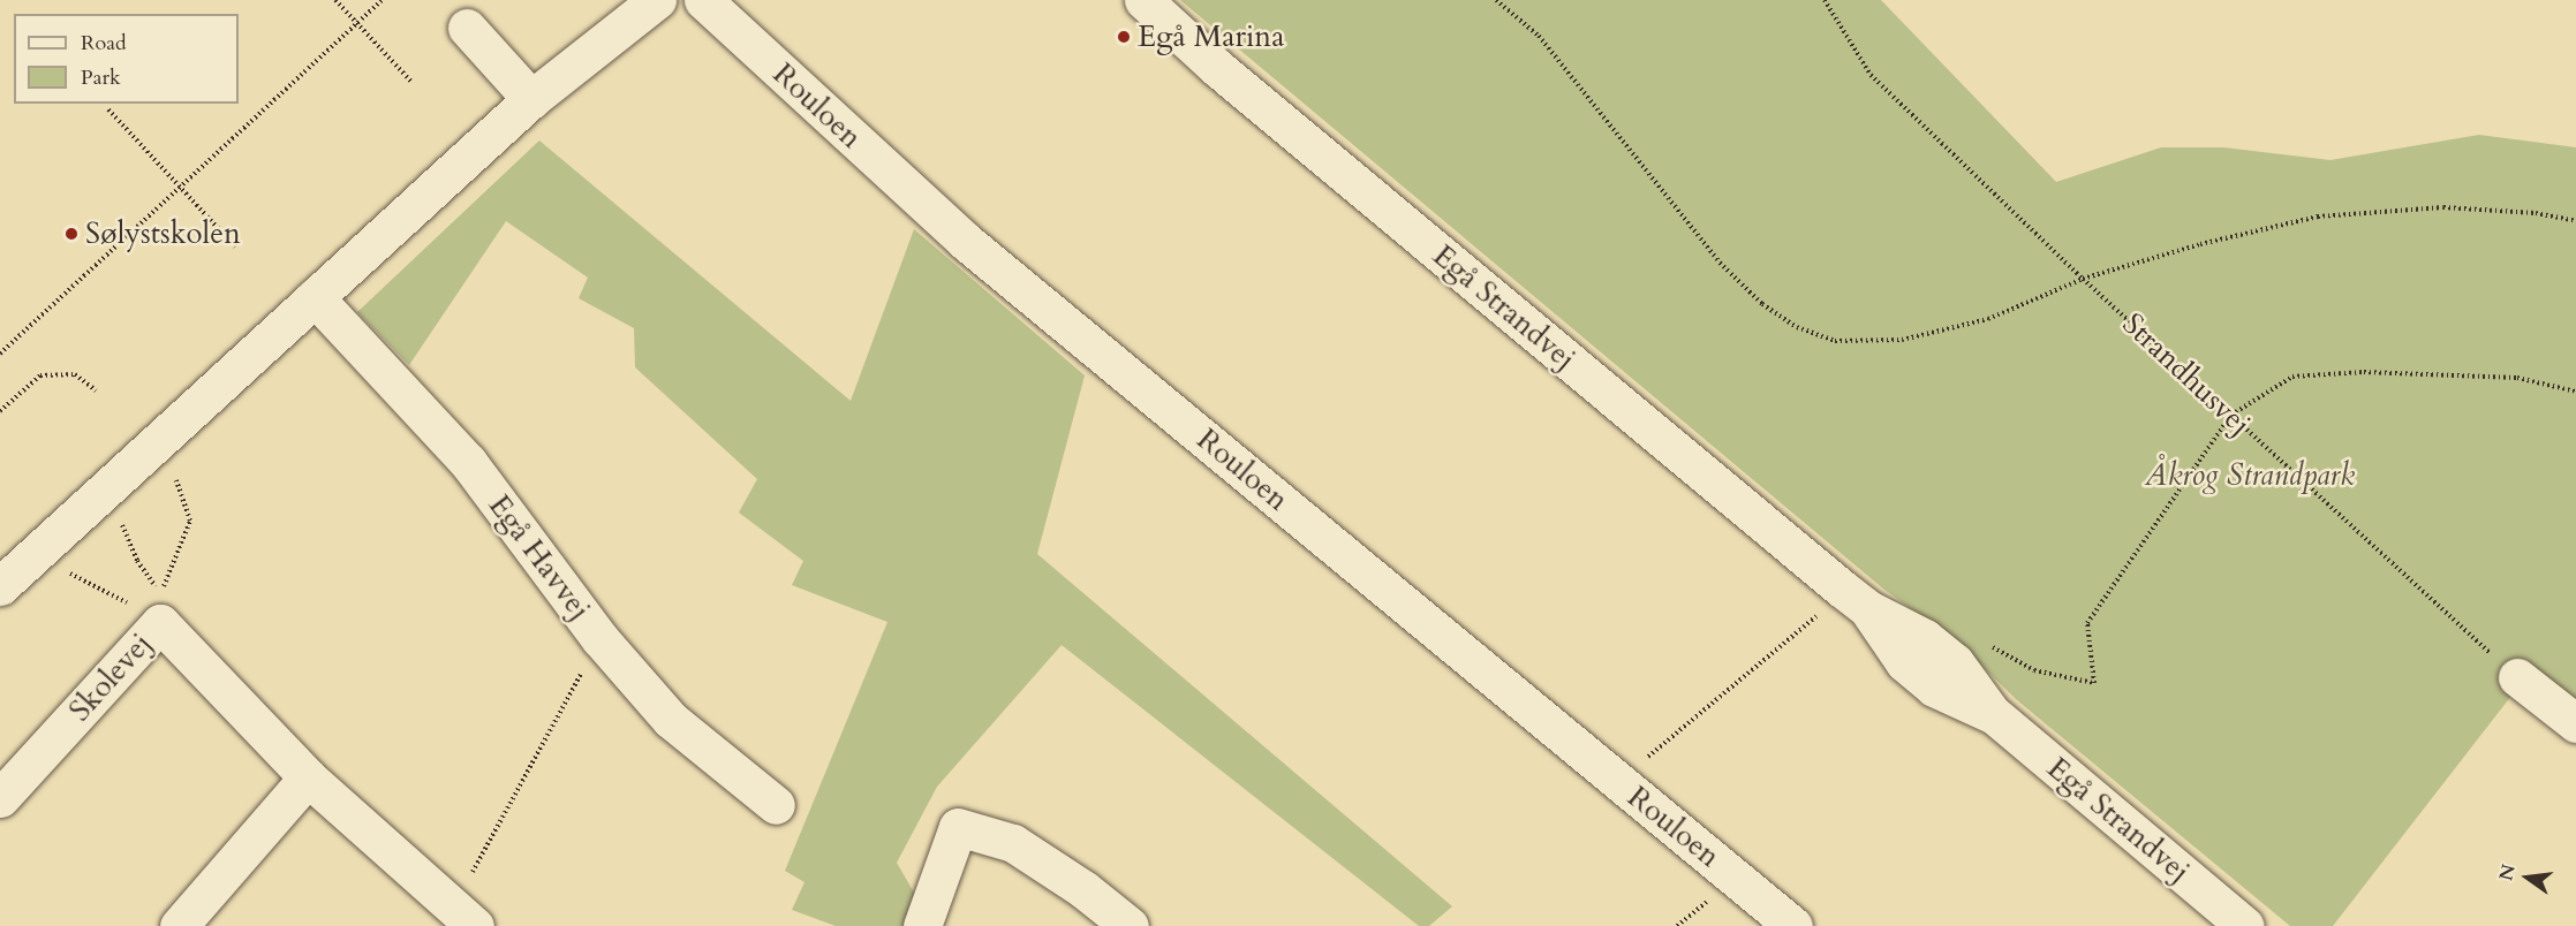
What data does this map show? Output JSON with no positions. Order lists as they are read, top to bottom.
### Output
{
  "streets": {
    "street": [
      "Rouloen",
      "Egå Strandvej",
      "Egå Havvej",
      "Skolevej"
    ],
    "path": ["Strandhusvej"]
  },
  "parks": ["Åkrog Strandpark"],
  "places": ["Egå Marina", "Sølystskolen"],
  "legend": ["Road", "Park"],
  "north": "left"
}
